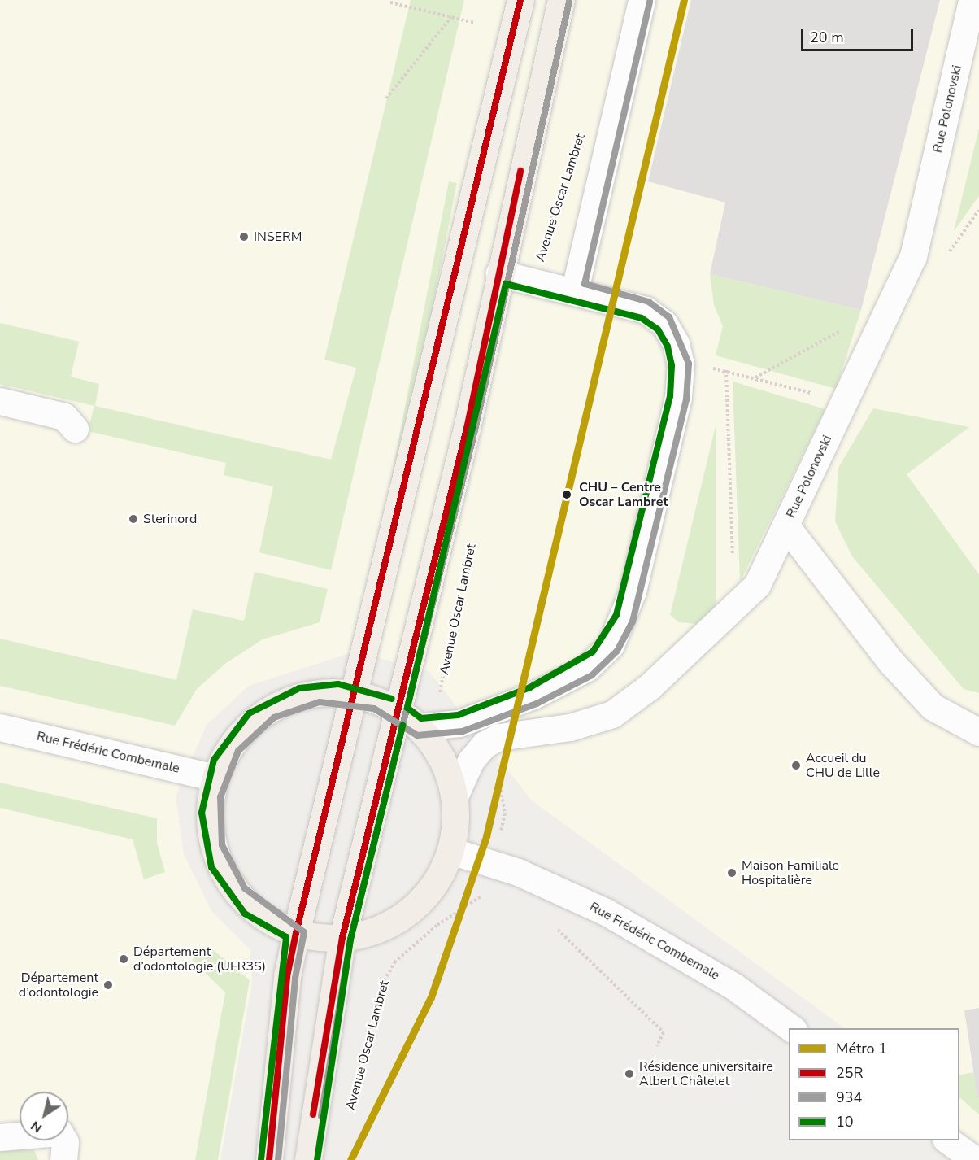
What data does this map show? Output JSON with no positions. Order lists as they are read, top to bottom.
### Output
{
  "streets": {
    "street": ["Rue Polonovski", "Rue Frédéric Combemale"],
    "path": ["Avenue Oscar Lambret"]
  },
  "crossings": [
    ["Rue Polonovski", "Avenue Oscar Lambret"],
    ["Avenue Oscar Lambret", "Rue Frédéric Combemale"]
  ],
  "places": [
    "INSERM",
    "CHU – Centre Oscar Lambret",
    "Sterinord",
    "Accueil du CHU de Lille",
    "Maison Familiale Hospitalière",
    "Département d’odontologie (UFR3S)",
    "Département d’odontologie",
    "Résidence universitaire Albert Châtelet"
  ],
  "lines": [
    "metro line 1",
    "transit line 25R",
    "transit line 934",
    "transit line 10"
  ],
  "legend": [
    "Métro 1",
    "25R",
    "934",
    "10"
  ],
  "scale_bar": "20 m",
  "north": "bottom left"
}
